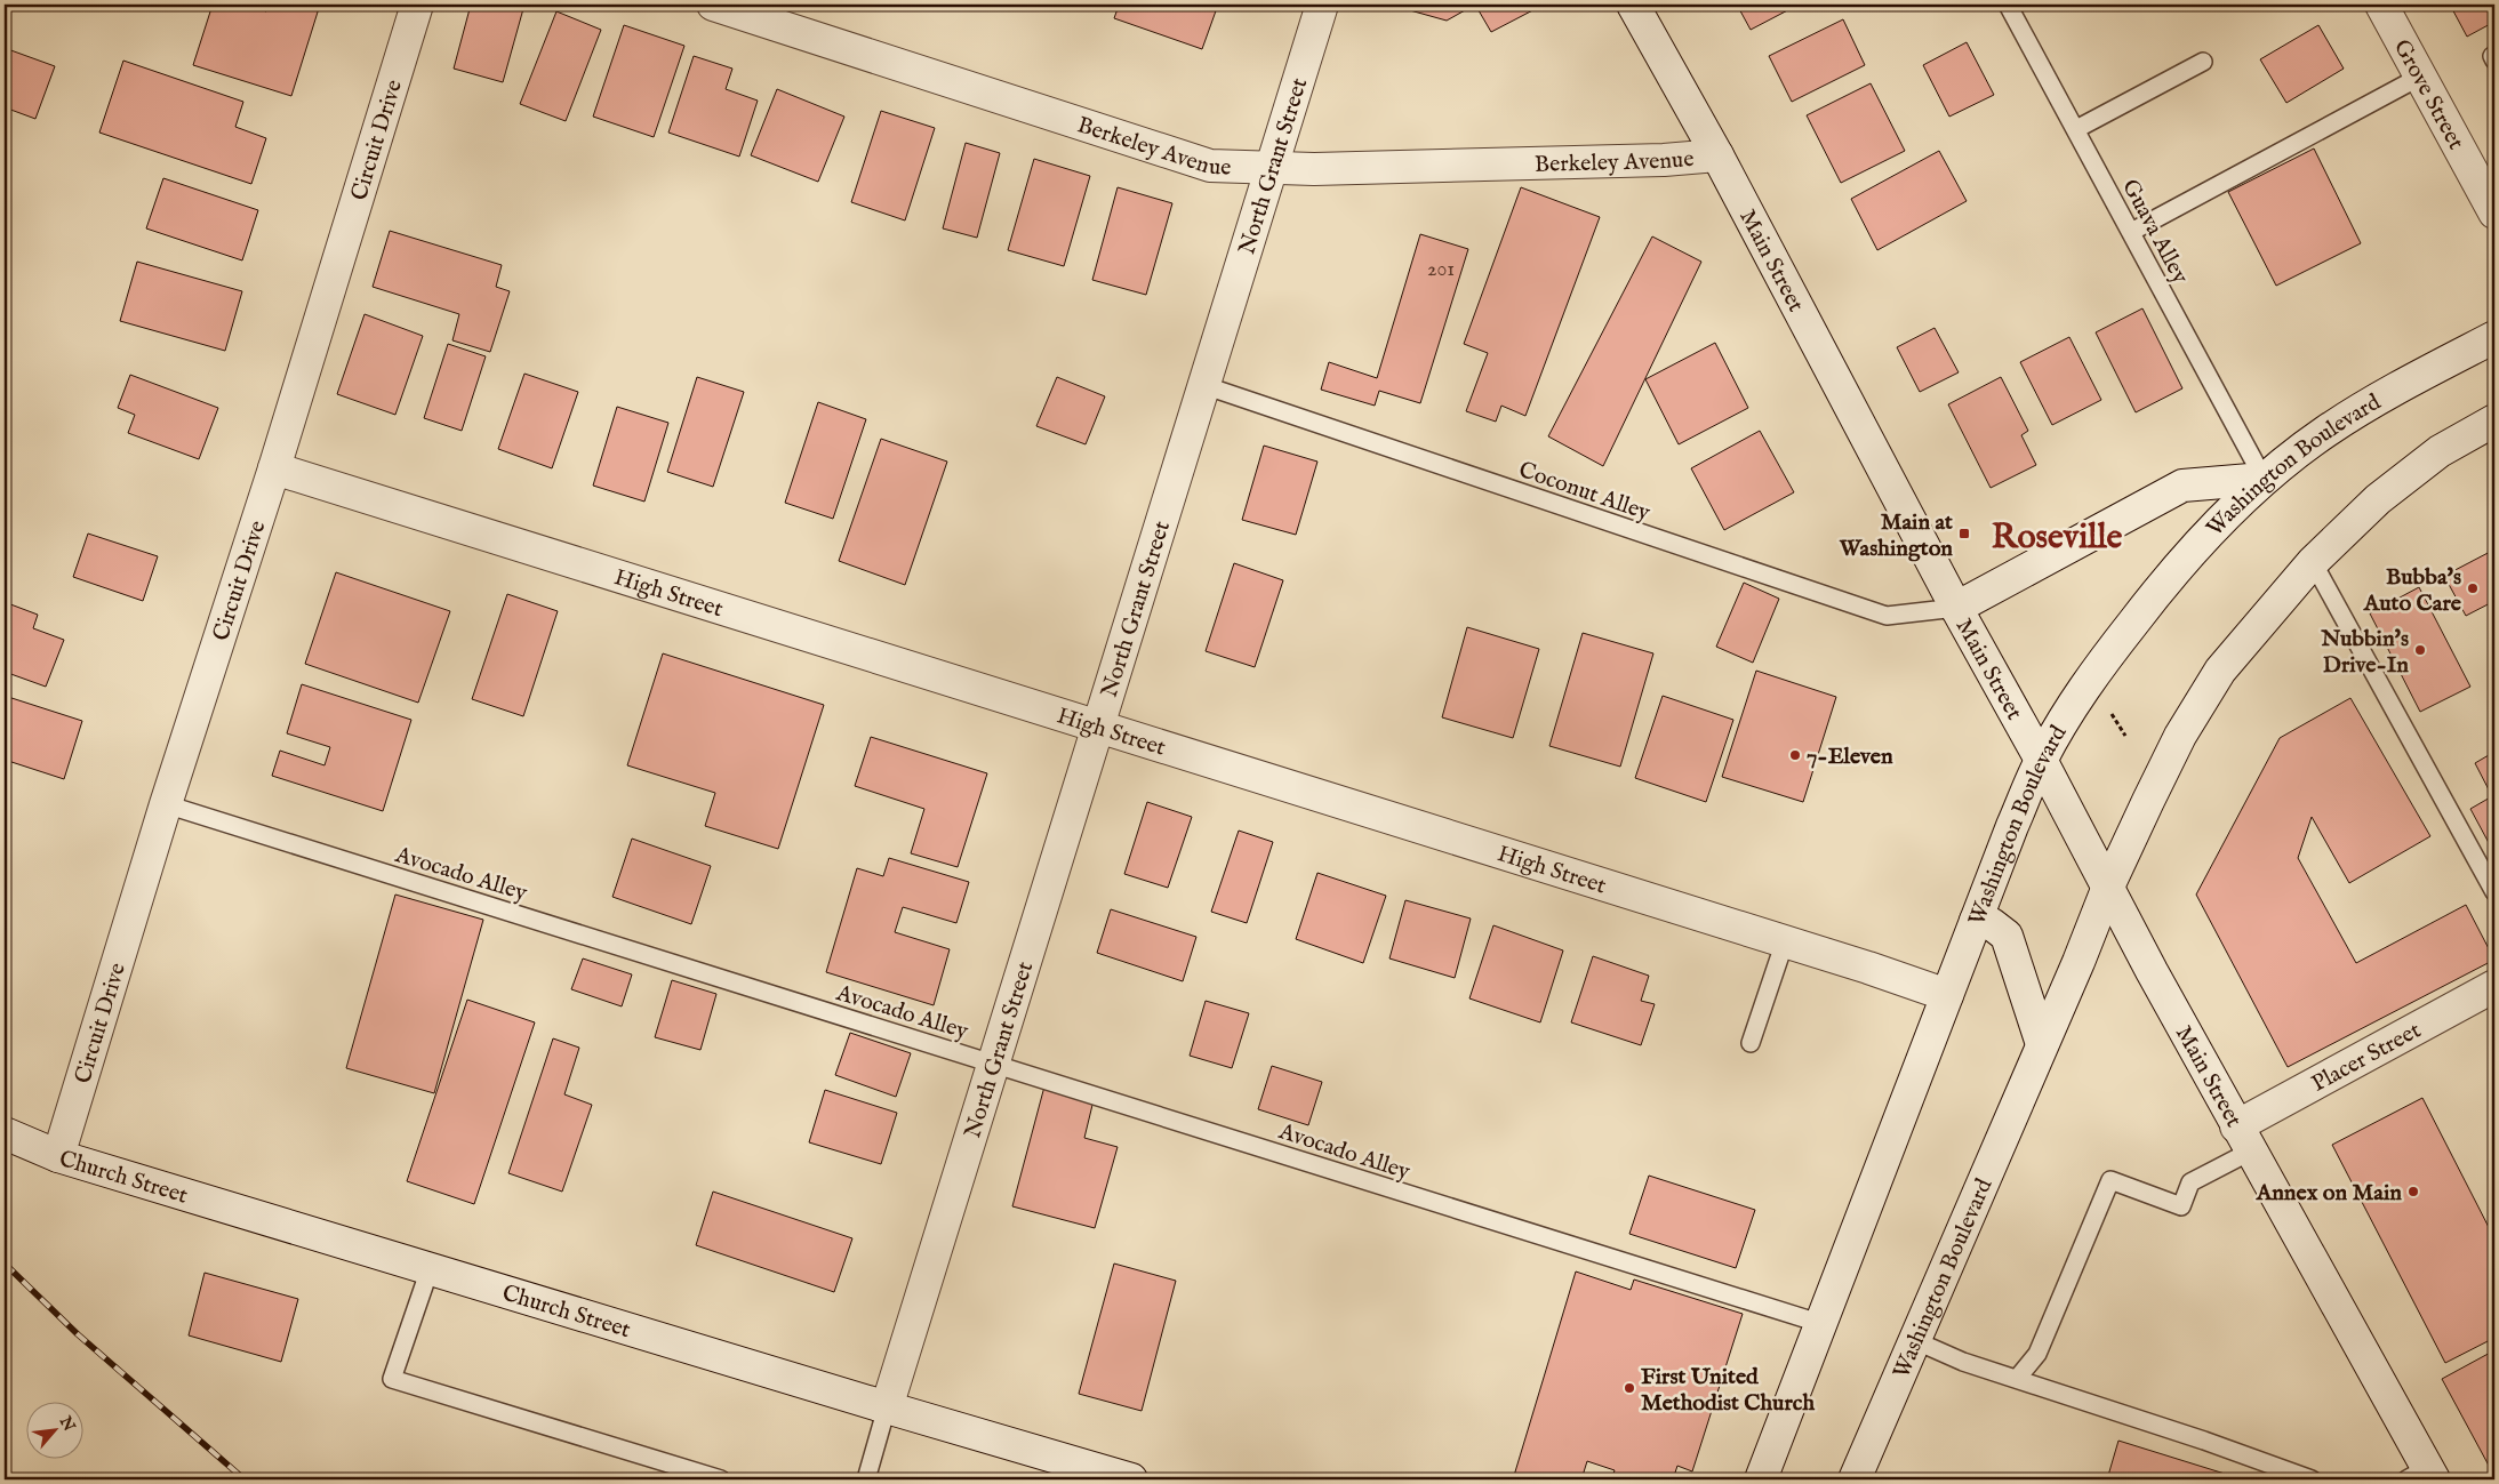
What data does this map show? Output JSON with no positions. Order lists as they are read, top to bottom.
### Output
{
  "streets": {
    "street": [
      "Grove Street",
      "Circuit Drive",
      "Berkeley Avenue",
      "North Grant Street",
      "Main Street",
      "Washington Boulevard",
      "High Street",
      "Placer Street",
      "Church Street"
    ],
    "lane": ["Guava Alley", "Coconut Alley", "Avocado Alley"]
  },
  "crossings": [
    ["Circuit Drive", "High Street"],
    ["Circuit Drive", "Avocado Alley"],
    ["Circuit Drive", "Church Street"],
    ["Berkeley Avenue", "North Grant Street"],
    ["Berkeley Avenue", "Main Street"],
    ["North Grant Street", "Coconut Alley"],
    ["North Grant Street", "High Street"],
    ["North Grant Street", "Avocado Alley"],
    ["North Grant Street", "Church Street"],
    ["Guava Alley", "Washington Boulevard"],
    ["Main Street", "Washington Boulevard"],
    ["Main Street", "Coconut Alley"],
    ["Main Street", "Placer Street"],
    ["Washington Boulevard", "High Street"],
    ["Washington Boulevard", "Avocado Alley"]
  ],
  "districts": ["Roseville"],
  "places": {
    "transit": ["Main at Washington"],
    "other": [
      "Bubba's Auto Care",
      "Nubbin's Drive-In",
      "7-Eleven",
      "Annex on Main",
      "First United Methodist Church"
    ]
  },
  "house_numbers": ["201"],
  "north": "top right"
}
